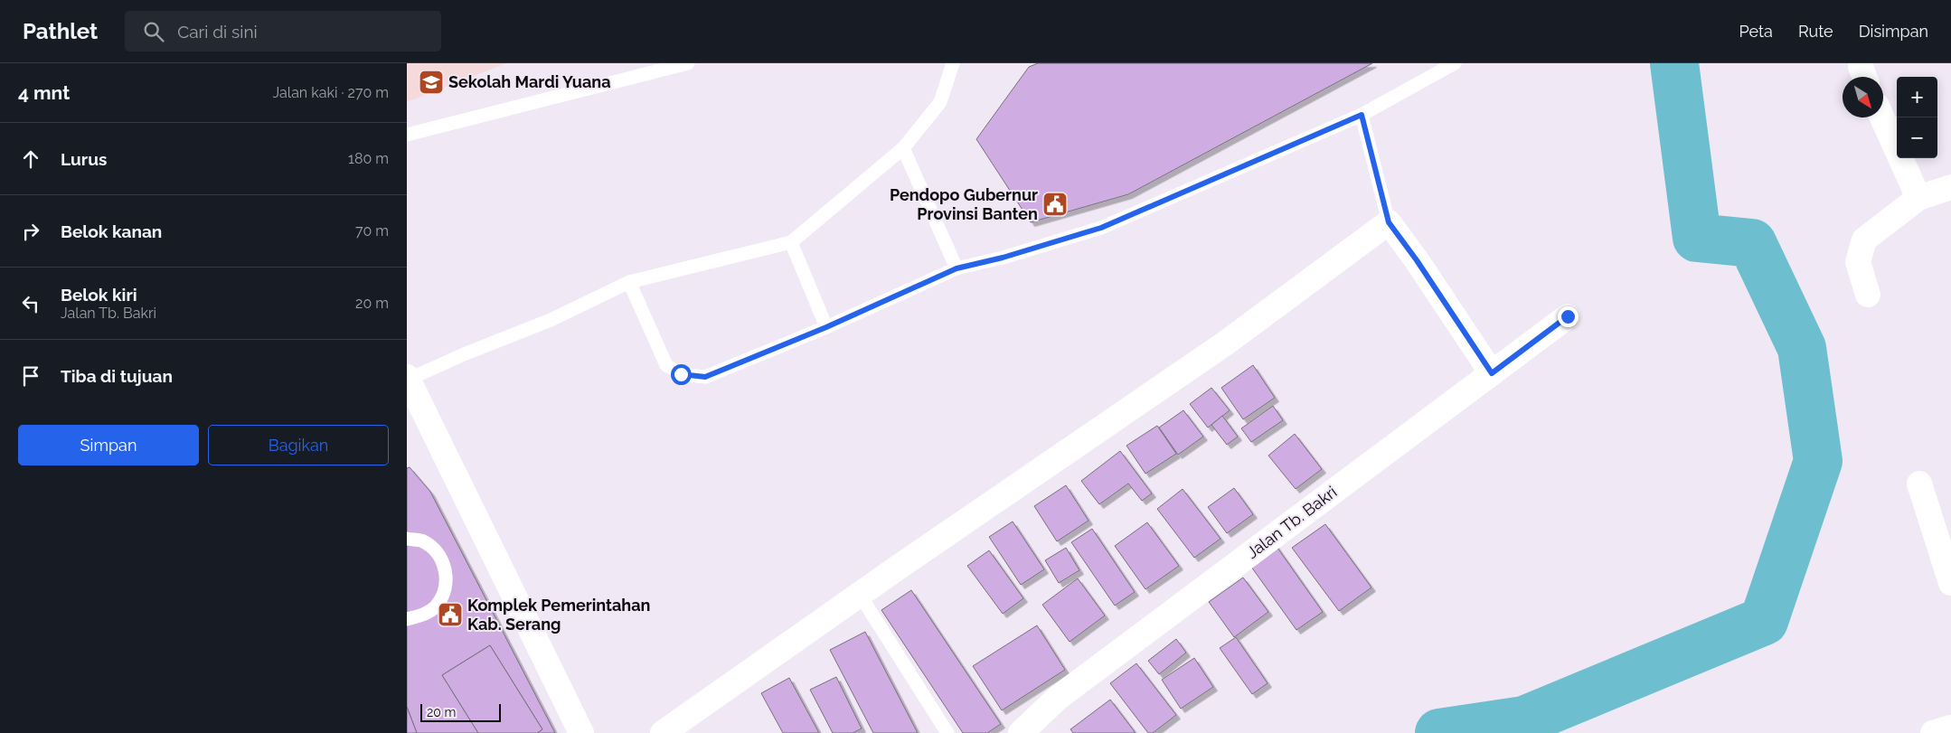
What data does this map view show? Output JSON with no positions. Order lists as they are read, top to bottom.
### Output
{
  "streets": {
    "street": ["Jalan Tb. Bakri"]
  },
  "places": {
    "school or university": ["Sekolah Mardi Yuana"],
    "public building": ["Pendopo Gubernur Provinsi Banten", "Komplek Pemerintahan Kab. Serang"]
  },
  "scale_bar": "20 m",
  "north": "bottom right",
  "page": {
    "header": "Pathlet",
    "search": "Cari di sini",
    "nav": ["Peta", "Rute", "Disimpan"],
    "heading": ["4 mnt", "Jalan kaki · 270 m"],
    "map_buttons": ["+", "−"],
    "list": [
      ["Lurus", "180 m"],
      ["Belok kanan", "70 m"],
      ["Belok kiri", "Jalan Tb. Bakri", "20 m"],
      "Tiba di tujuan"
    ],
    "buttons": ["Simpan", "Bagikan"],
    "scale": "20 m"
  }
}
